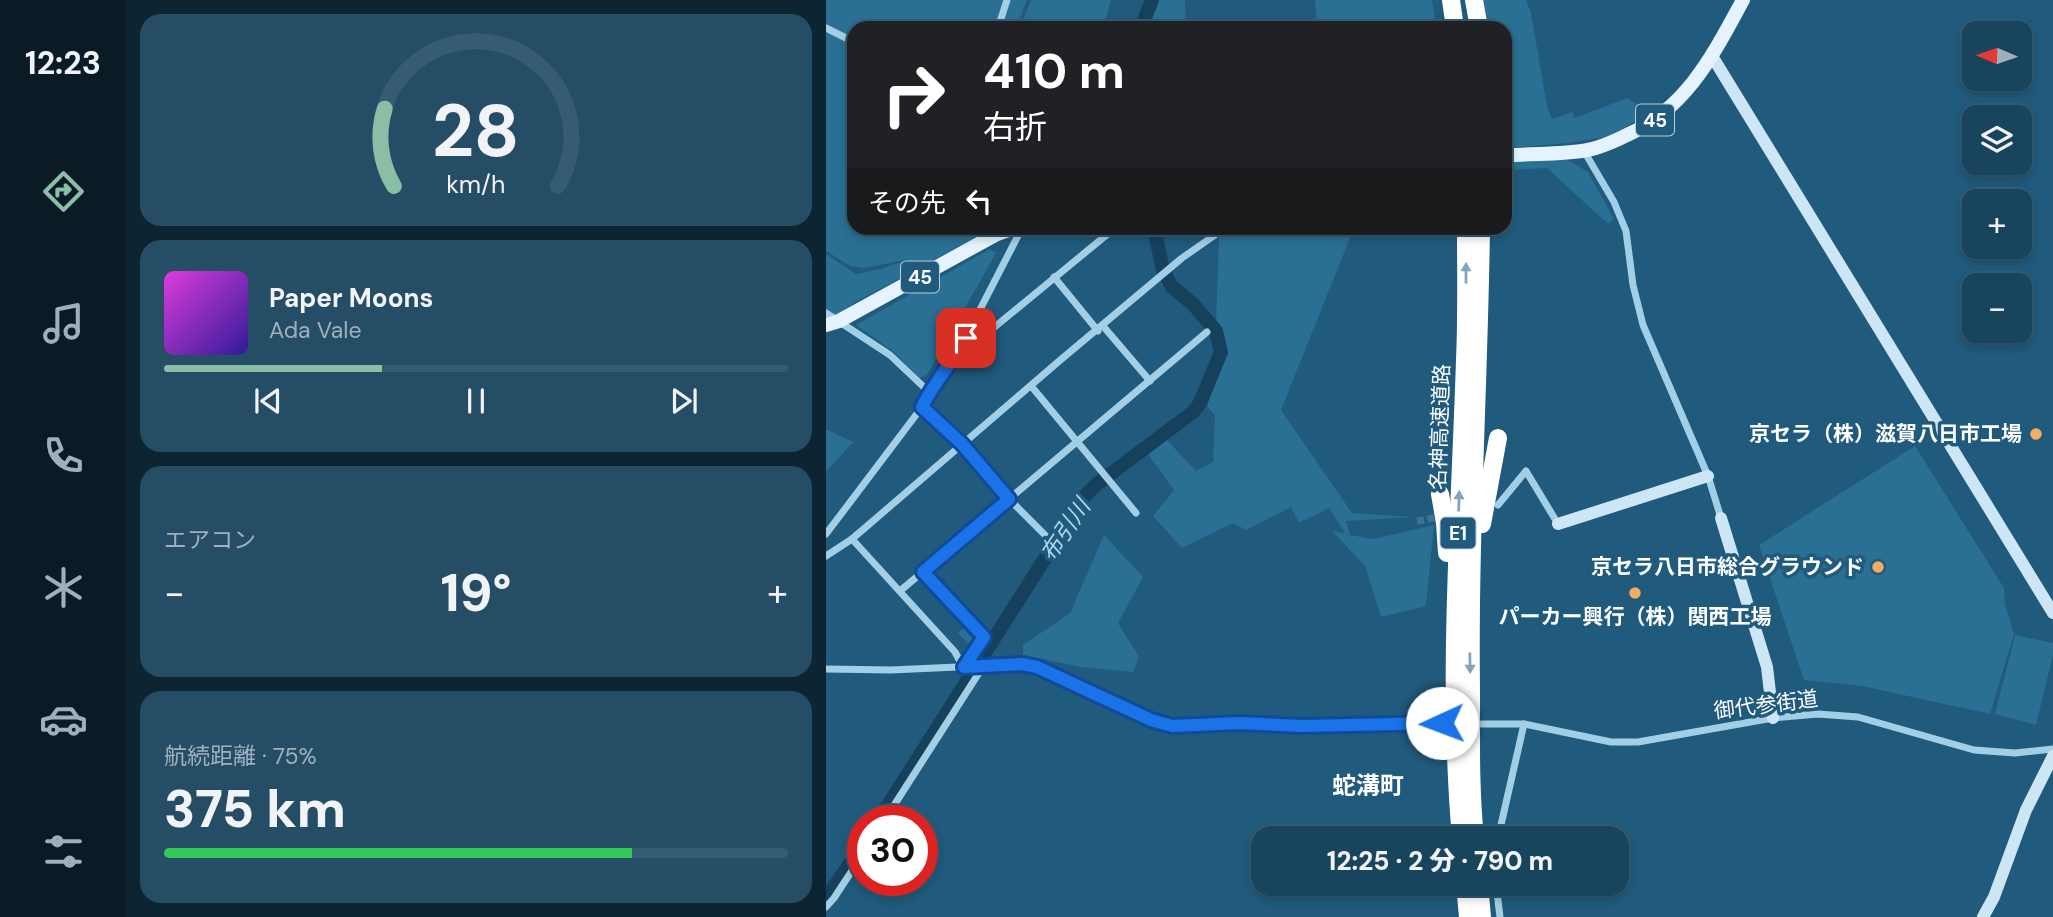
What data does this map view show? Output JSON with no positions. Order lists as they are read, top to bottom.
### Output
{
  "streets": {
    "highway": ["名神高速道路", "E1"],
    "main road": ["45"],
    "street": ["御代参街道"]
  },
  "districts": ["蛇溝町"],
  "water": ["布引川"],
  "places": ["京セラ（株）滋賀八日市工場", "京セラ八日市総合グラウンド", "パーカー興行（株）関西工場"],
  "north": "left",
  "page": {
    "tabs": "12:23",
    "map_buttons": ["+", "−"],
    "turn": ["410 m", "右折"],
    "then": "その先",
    "song": ["Paper Moons", "Ada Vale"],
    "tile": [
      "エアコン",
      ["航続距離 · 75%", "375 km"]
    ],
    "heat": ["−", "19°", "+"],
    "limit": "30",
    "trip": "12:25 · 2 分 · 790 m",
    "gauge": ["28", "km/h"]
  }
}
